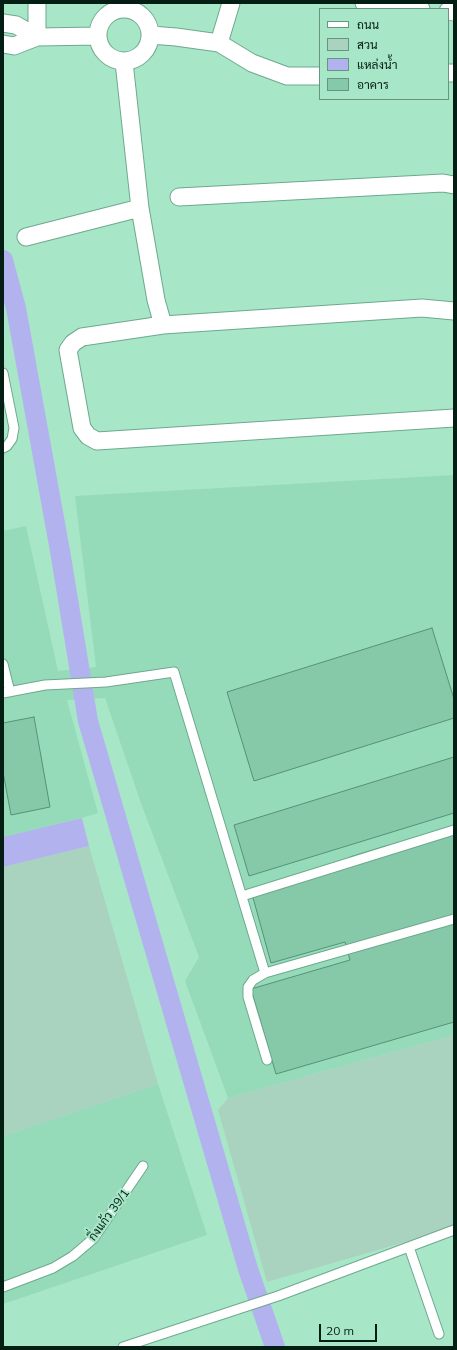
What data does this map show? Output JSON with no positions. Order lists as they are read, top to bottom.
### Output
{
  "streets": {
    "lane": ["กิ่งแก้ว 39/1"]
  },
  "legend": [
    "ถนน",
    "สวน",
    "แหล่งน้ำ",
    "อาคาร"
  ],
  "scale_bar": "20 m"
}
